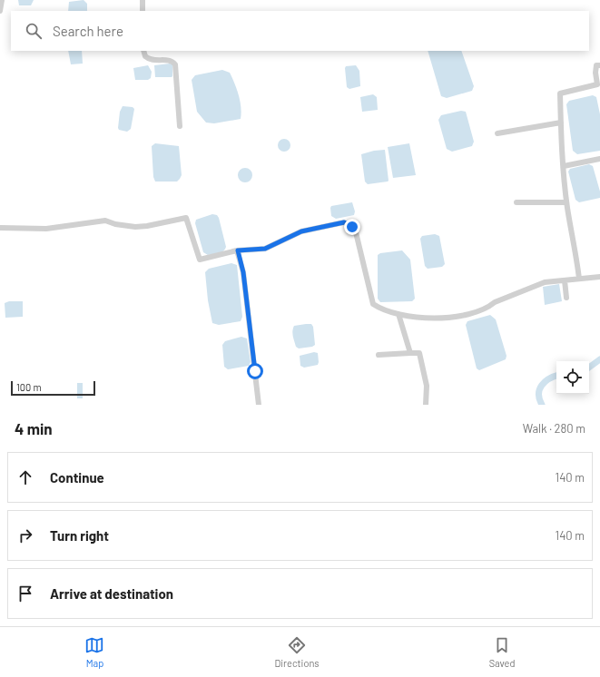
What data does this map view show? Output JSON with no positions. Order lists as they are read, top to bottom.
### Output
{
  "scale_bar": "100 m",
  "page": {
    "search": "Search here",
    "scale": "100 m",
    "heading": ["4 min", "Walk · 280 m"],
    "list": [
      ["Continue", "140 m"],
      ["Turn right", "140 m"],
      "Arrive at destination"
    ],
    "nav": ["Map", "Directions", "Saved"]
  }
}
